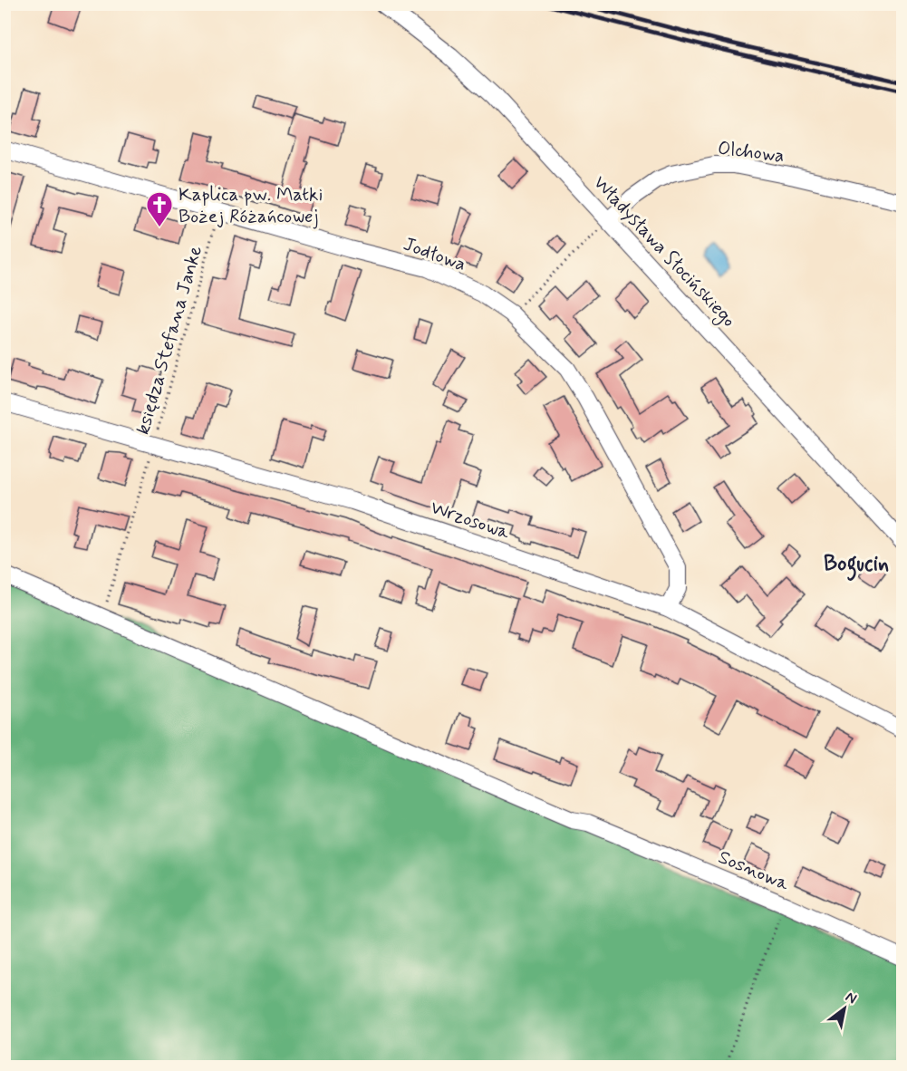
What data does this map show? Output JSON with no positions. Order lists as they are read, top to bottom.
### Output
{
  "streets": {
    "street": [
      "Olchowa",
      "Władysława Słocińskiego",
      "Jodłowa",
      "Wrzosowa",
      "Sosnowa"
    ],
    "path": ["księdza Stefana Janke"]
  },
  "crossings": [
    ["Olchowa", "Władysława Słocińskiego"],
    ["Jodłowa", "księdza Stefana Janke"],
    ["Jodłowa", "Wrzosowa"],
    ["księdza Stefana Janke", "Wrzosowa"],
    ["księdza Stefana Janke", "Sosnowa"]
  ],
  "districts": ["Bogucin"],
  "places": {
    "church": ["Kaplica pw. Matki Bożej Różańcowej"]
  },
  "north": "top right"
}
